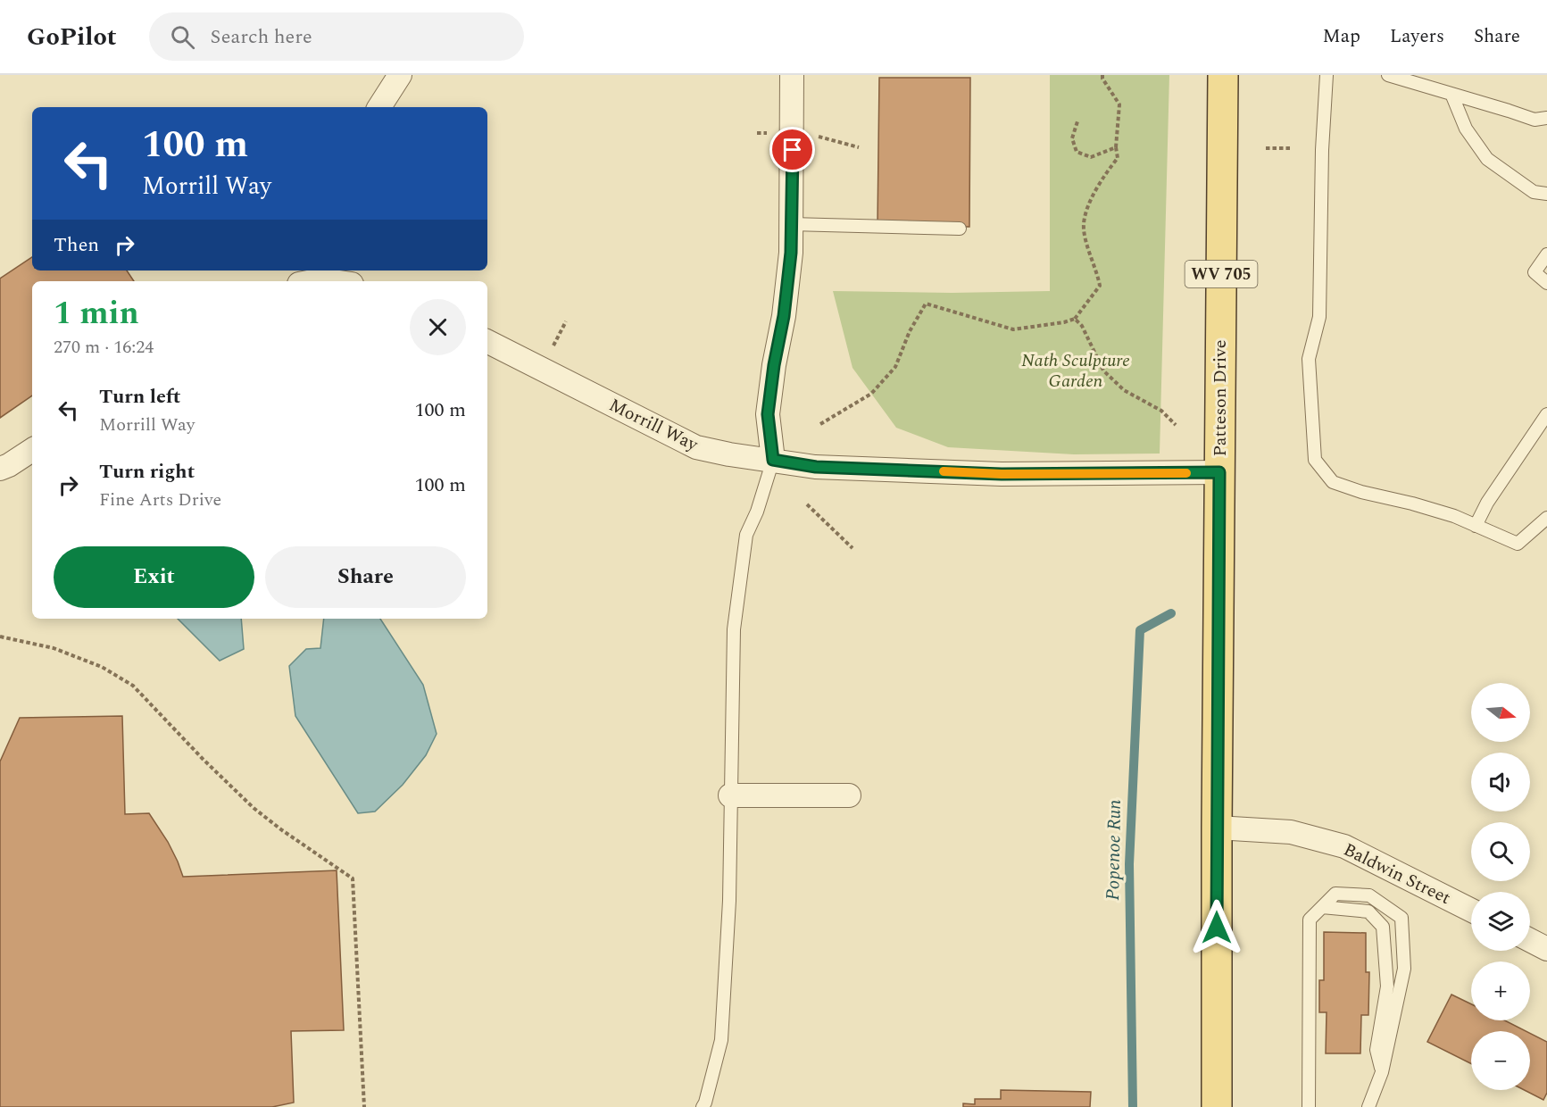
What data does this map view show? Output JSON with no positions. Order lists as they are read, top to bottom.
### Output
{
  "streets": {
    "main road": ["WV 705", "Patteson Drive"],
    "street": ["Morrill Way", "Baldwin Street"]
  },
  "crossings": [
    ["Patteson Drive", "Morrill Way"],
    ["Patteson Drive", "Baldwin Street"]
  ],
  "water": ["Popenoe Run"],
  "parks": ["Nath Sculpture Garden"],
  "north": "right",
  "page": {
    "header": "GoPilot",
    "search": "Search here",
    "nav": ["Map", "Layers", "Share"],
    "turn": ["100 m", "Morrill Way"],
    "then": "Then",
    "heading": ["1 min", "270 m · 16:24"],
    "list": [
      {
        "name": "Turn left",
        "note": "Morrill Way",
        "value": "100 m"
      },
      {
        "name": "Turn right",
        "note": "Fine Arts Drive",
        "value": "100 m"
      }
    ],
    "buttons": ["Exit", "Share"],
    "map_buttons": ["+", "−"]
  }
}
